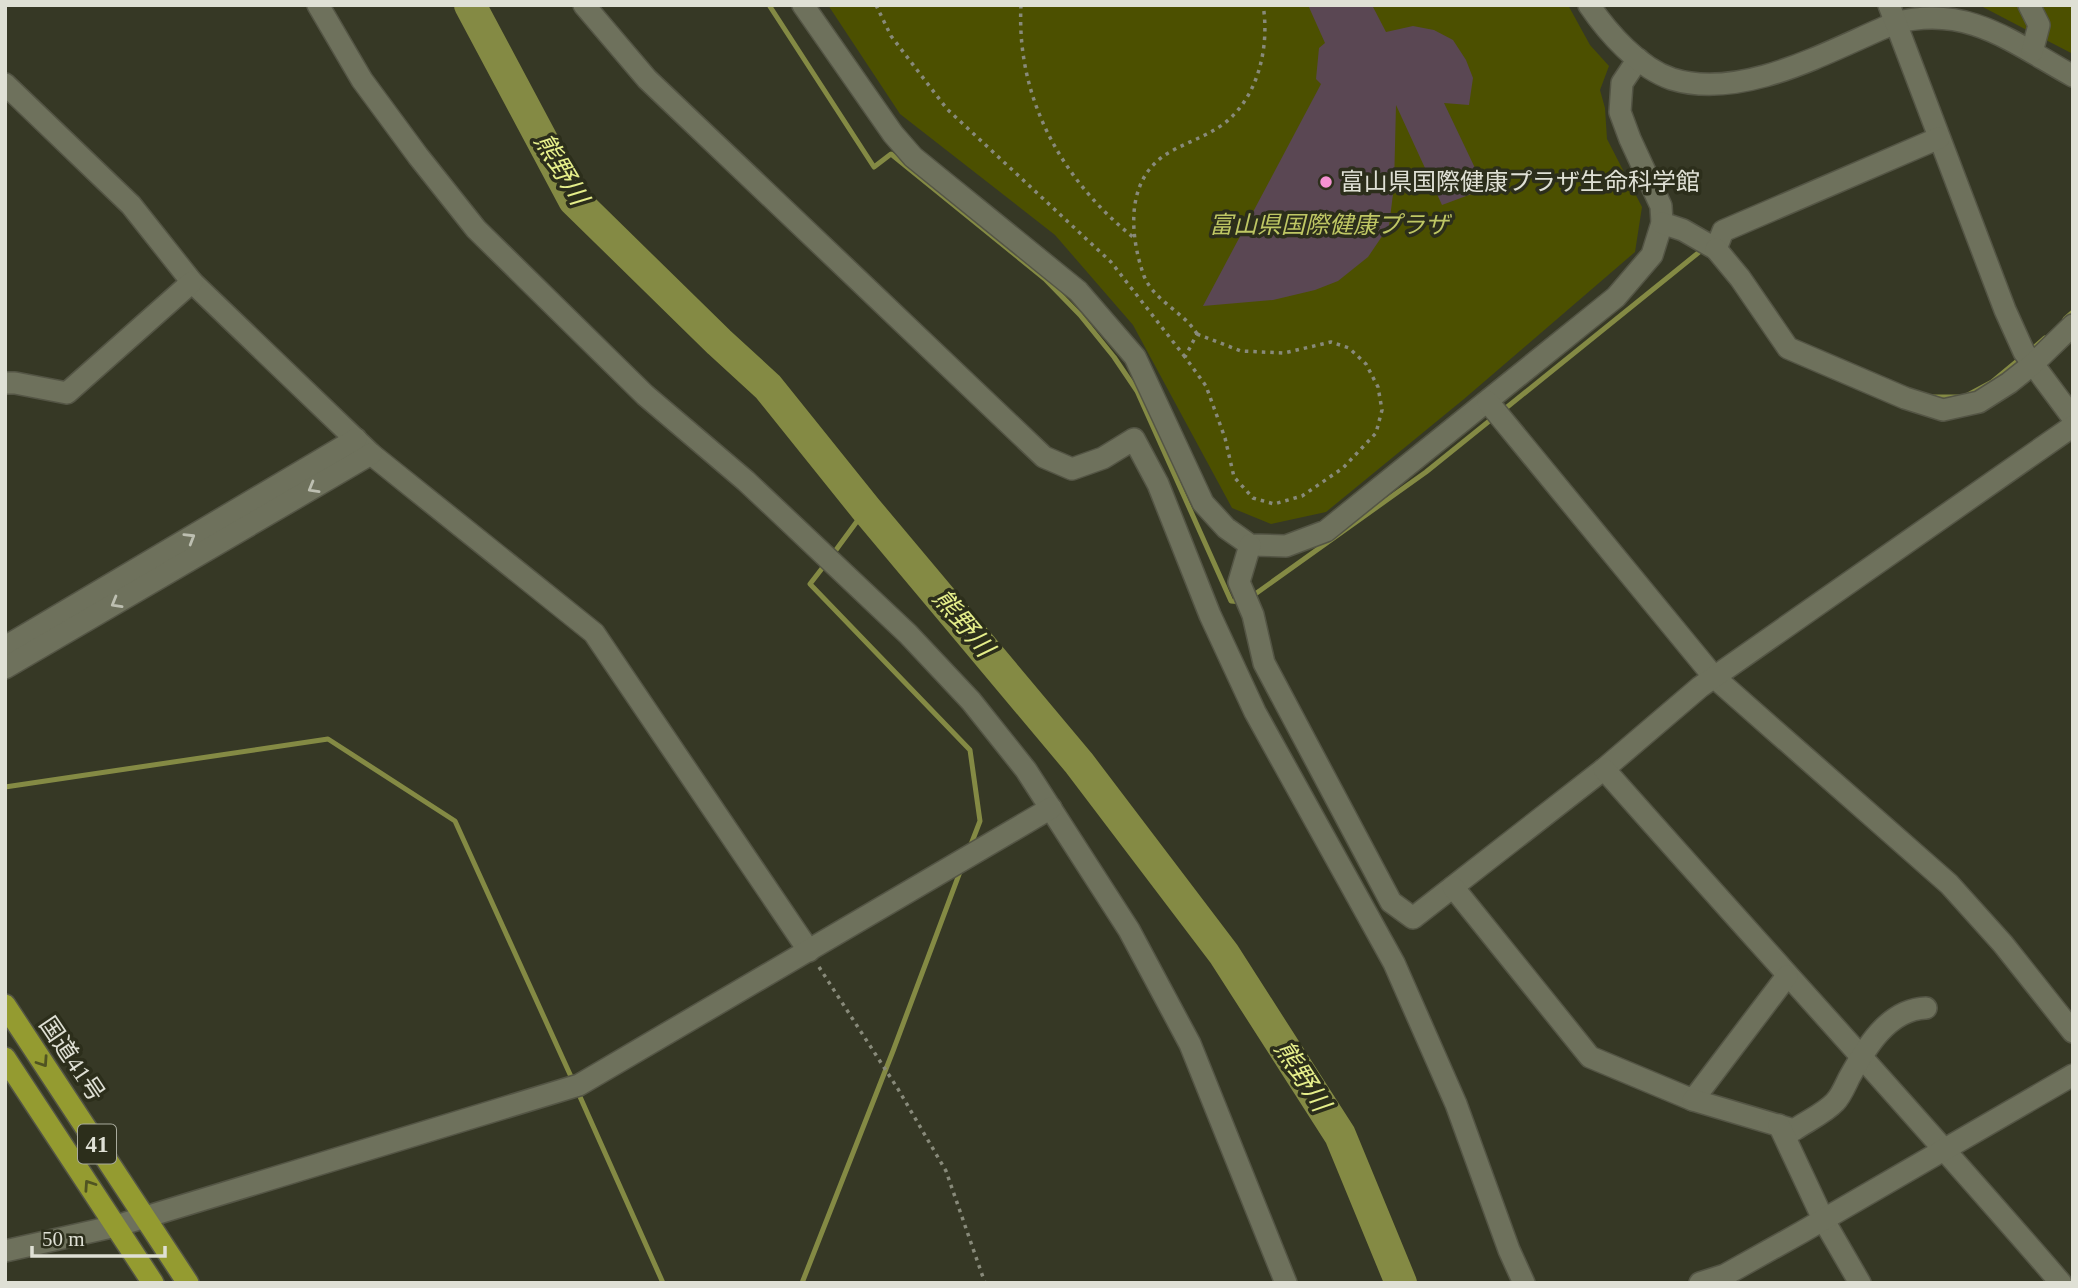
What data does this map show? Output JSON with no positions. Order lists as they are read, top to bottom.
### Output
{
  "streets": {
    "highway": ["国道41号", "41"]
  },
  "water": ["熊野川"],
  "parks": ["富山県国際健康プラザ"],
  "places": ["富山県国際健康プラザ生命科学館"],
  "scale_bar": "50 m"
}
